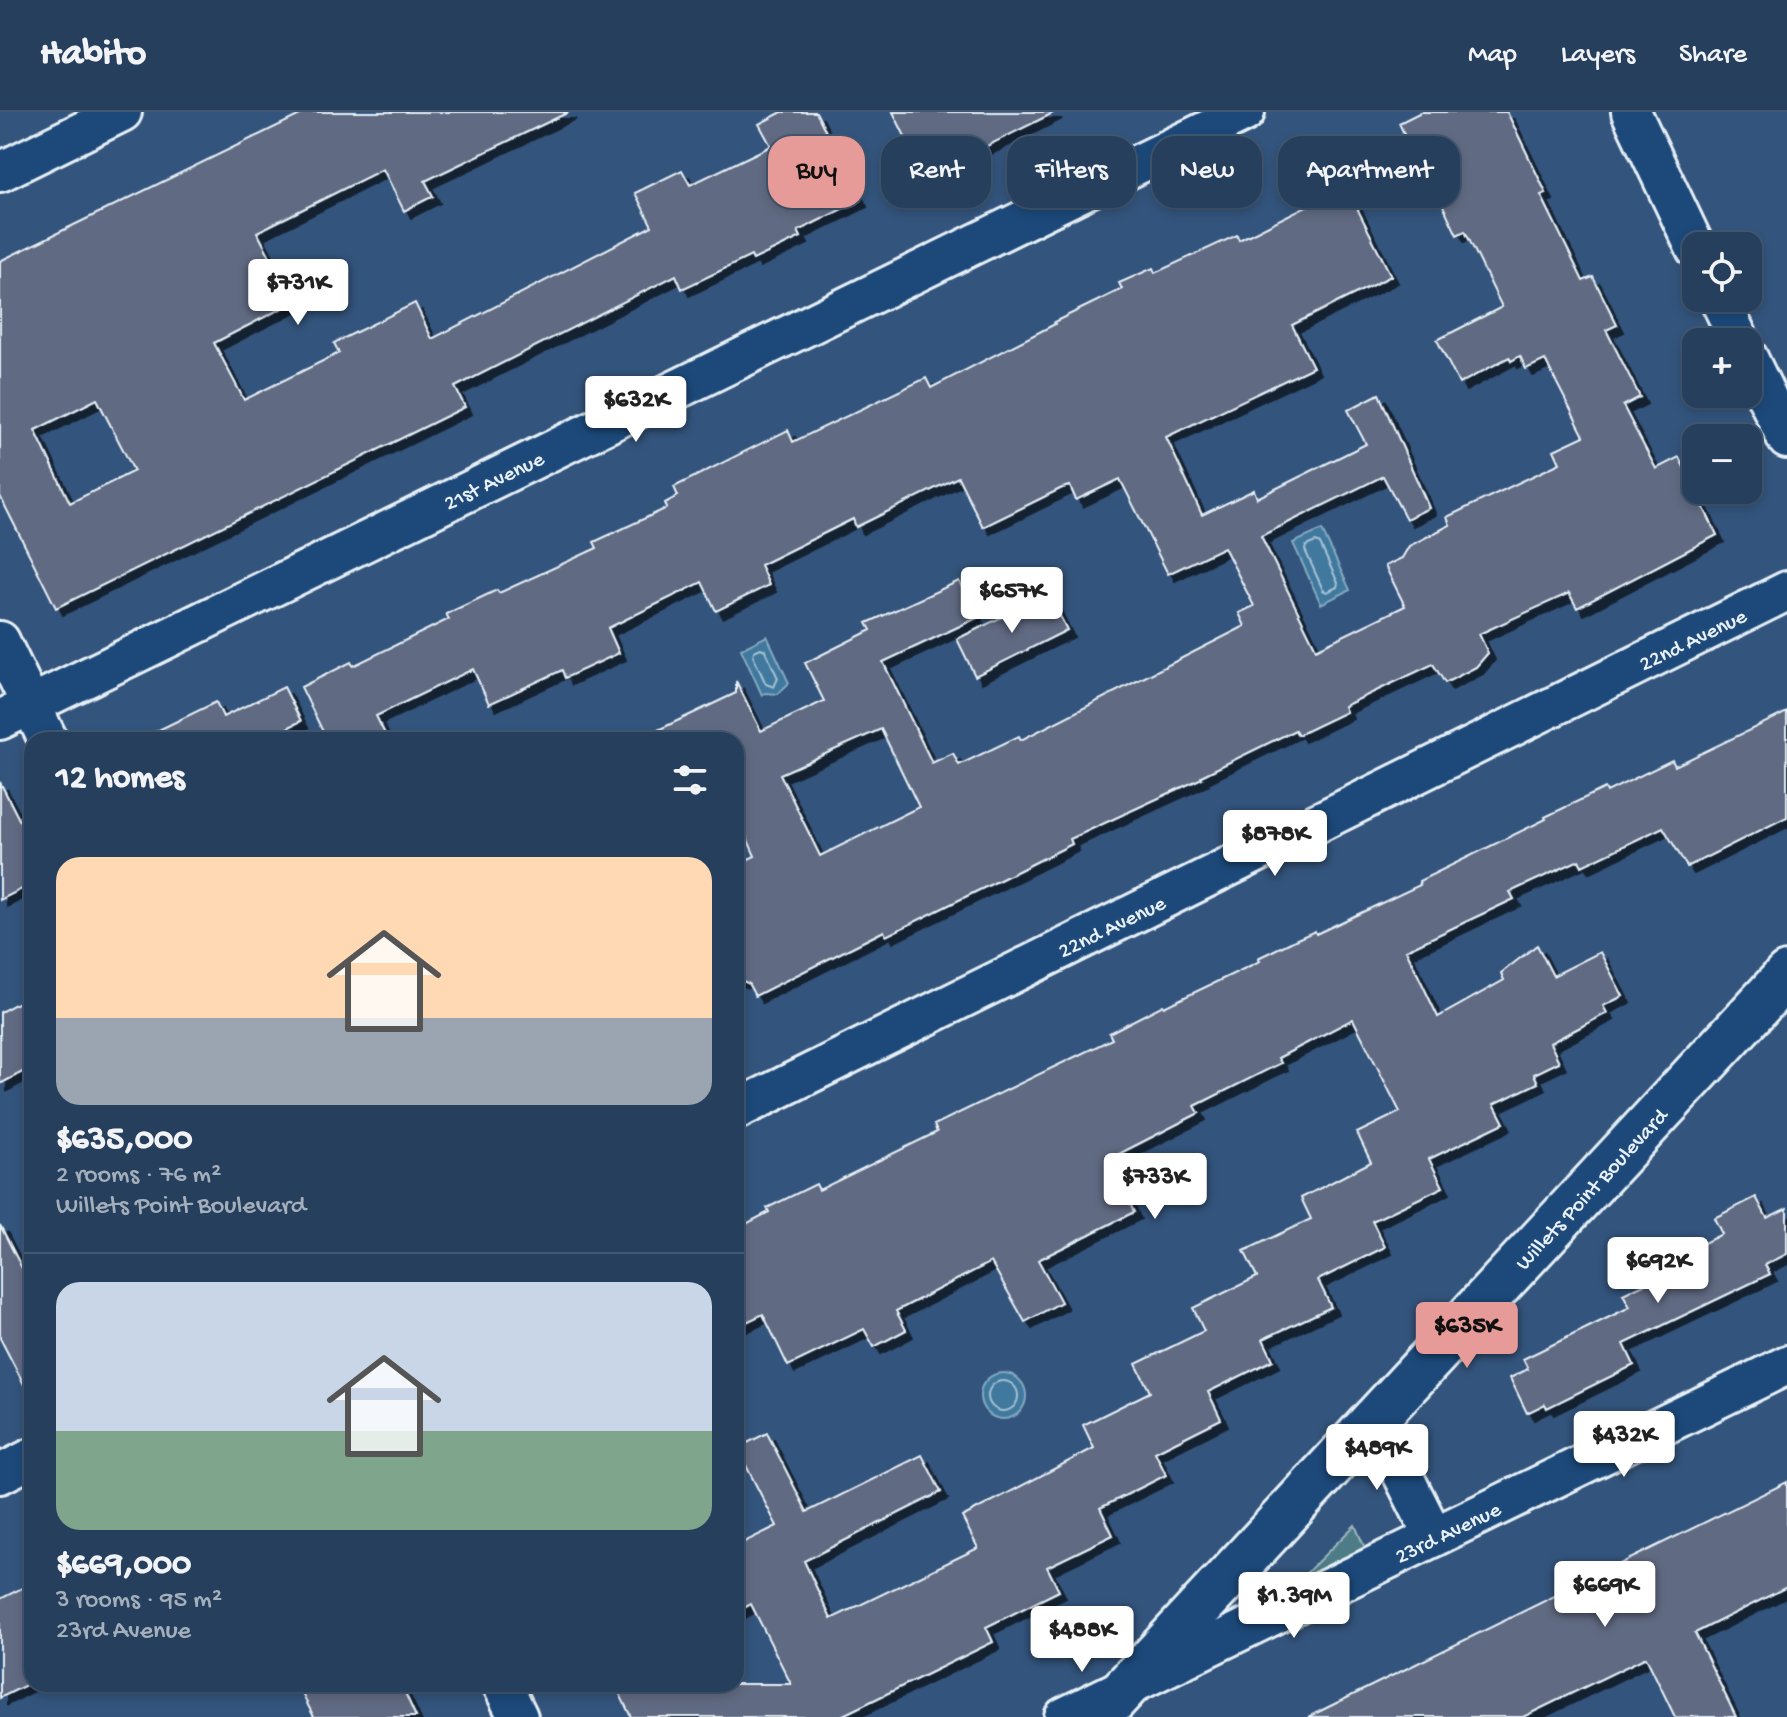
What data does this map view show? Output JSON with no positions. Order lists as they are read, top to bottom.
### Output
{
  "streets": {
    "street": [
      "21st Avenue",
      "22nd Avenue",
      "Willets Point Boulevard",
      "23rd Avenue"
    ]
  },
  "crossings": [
    ["Willets Point Boulevard", "23rd Avenue"]
  ],
  "page": {
    "header": "Habito",
    "nav": ["Map", "Layers", "Share"],
    "chip": [
      "Buy",
      "Rent",
      "Filters",
      "New",
      "Apartment"
    ],
    "map_buttons": ["+", "−"],
    "price": [
      "$731K",
      "$632K",
      "$657K",
      "$878K",
      "$733K",
      "$692K",
      "$635K",
      "$432K",
      "$489K",
      "$669K",
      "$1.39M",
      "$488K"
    ],
    "heading": "12 homes",
    "list": [
      {
        "name": "$635,000",
        "note": "2 rooms · 76 m² · Willets Point Boulevard"
      },
      {
        "name": "$669,000",
        "note": "3 rooms · 95 m² · 23rd Avenue"
      }
    ]
  }
}
